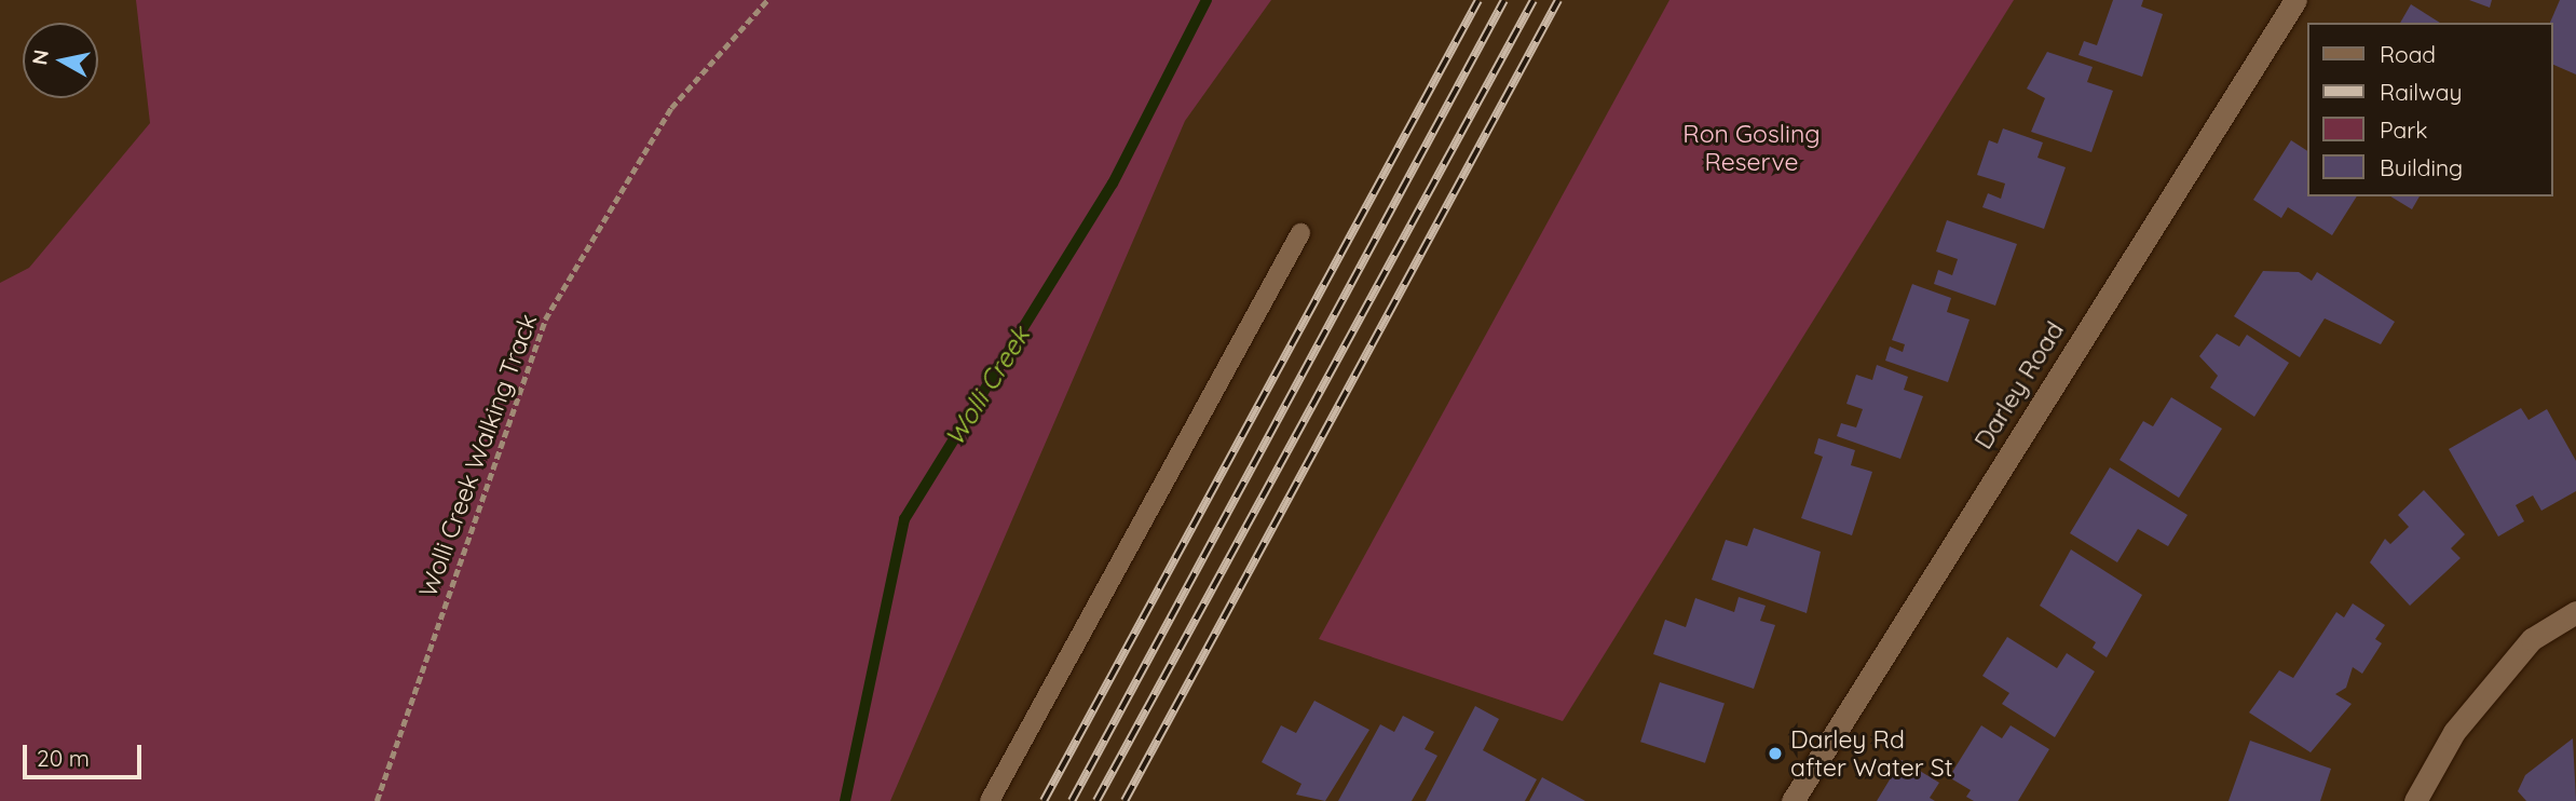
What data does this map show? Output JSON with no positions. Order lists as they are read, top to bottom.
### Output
{
  "streets": {
    "street": ["Darley Road"],
    "path": ["Wolli Creek Walking Track"]
  },
  "water": ["Wolli Creek"],
  "parks": ["Ron Gosling Reserve"],
  "places": ["Darley Rd after Water St"],
  "legend": [
    "Road",
    "Railway",
    "Park",
    "Building"
  ],
  "scale_bar": "20 m",
  "north": "left"
}
